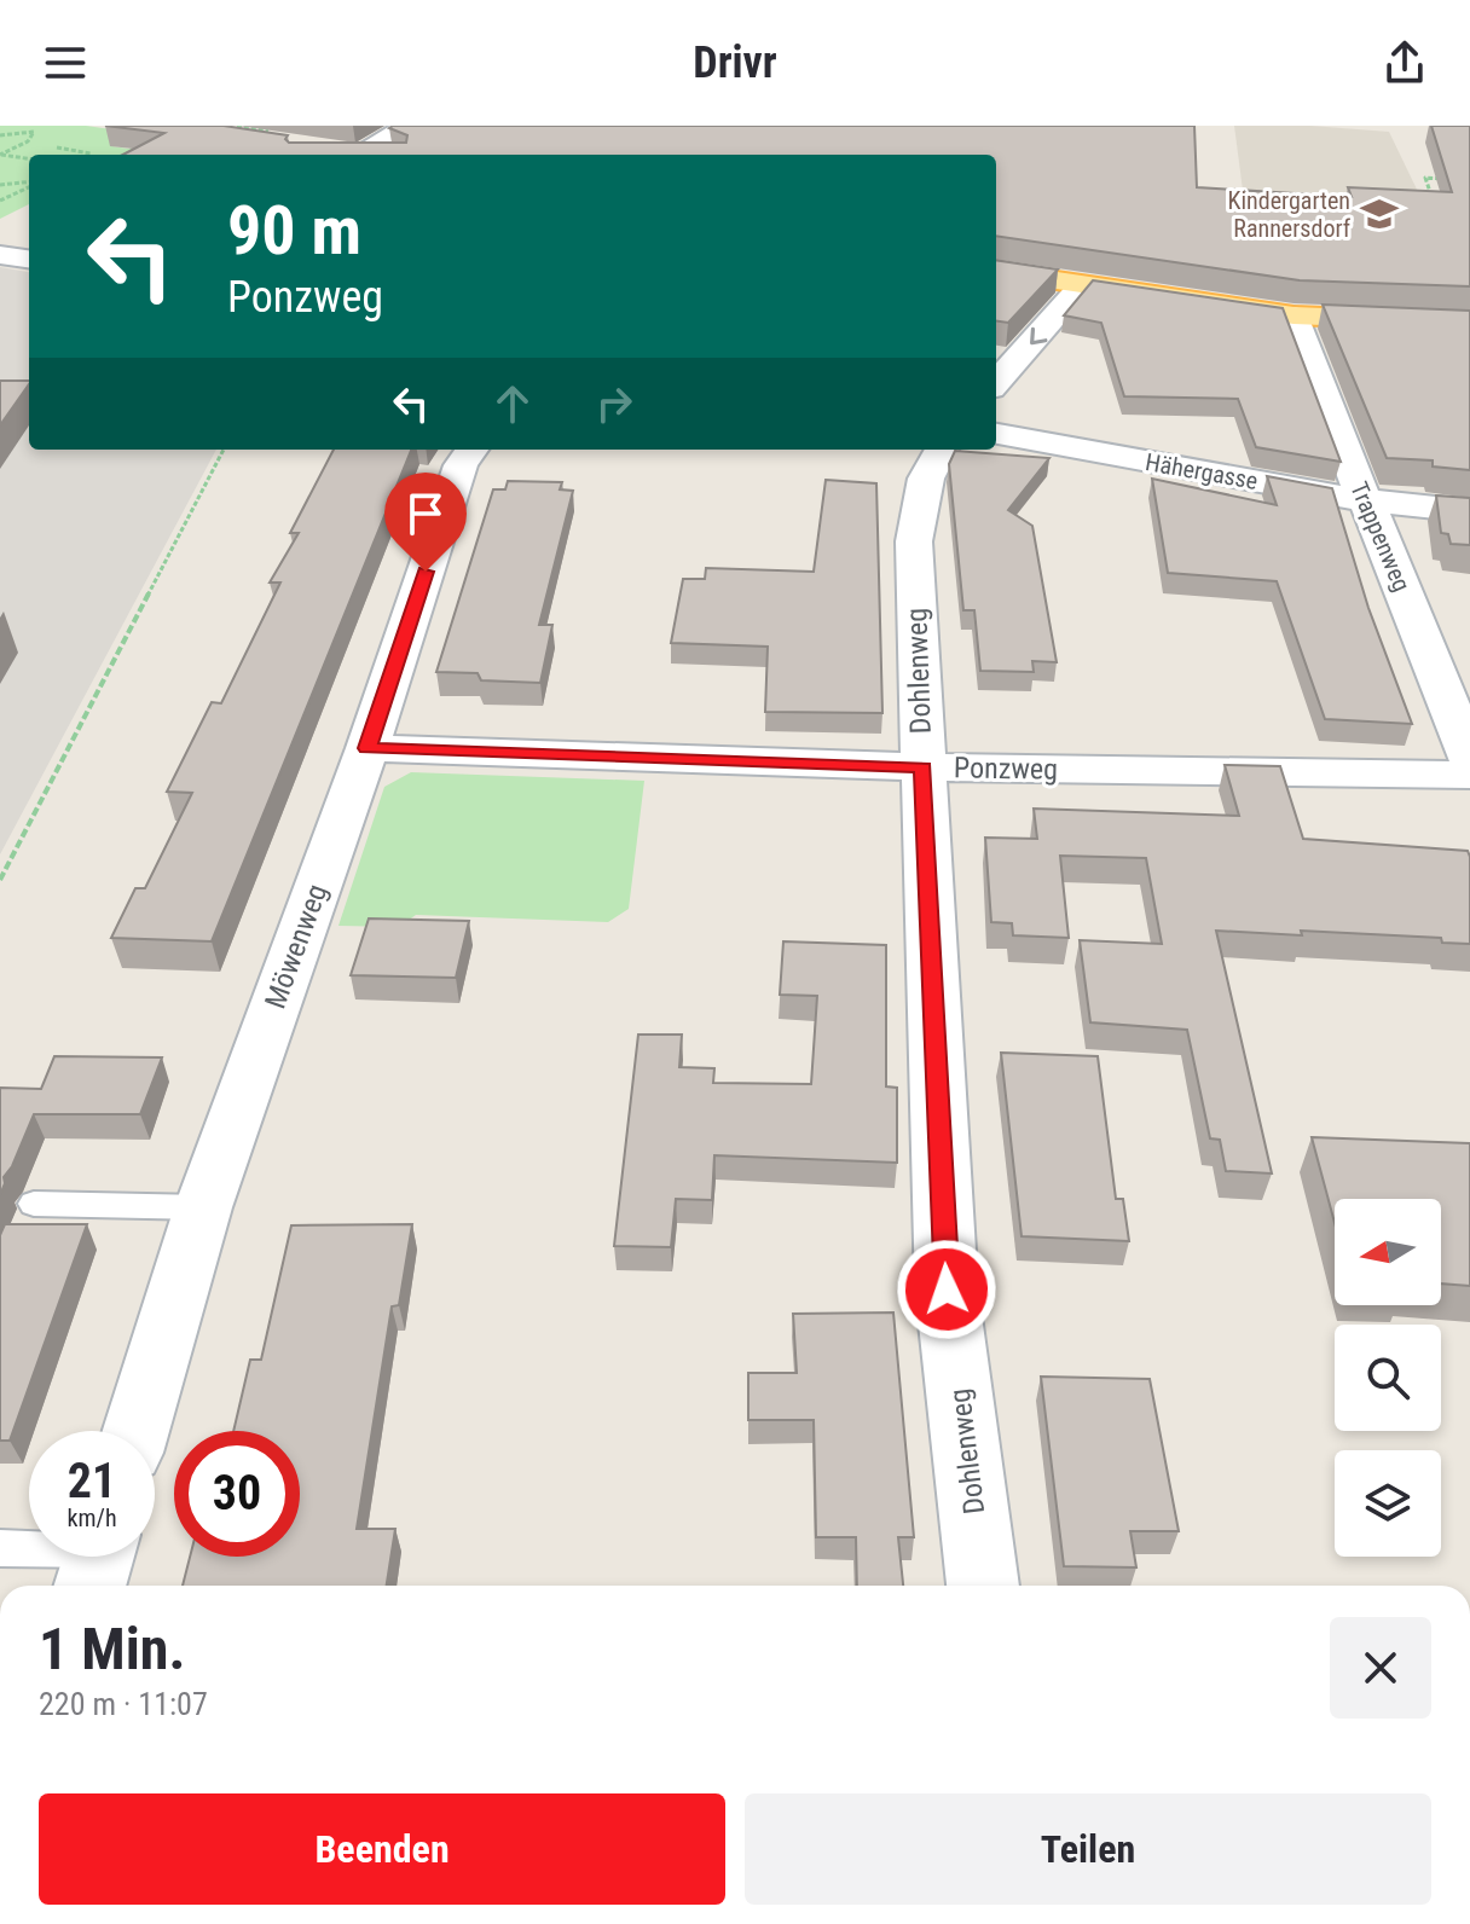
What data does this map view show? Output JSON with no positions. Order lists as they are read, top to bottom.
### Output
{
  "streets": {
    "street": [
      "Hähergasse",
      "Trappenweg",
      "Dohlenweg",
      "Ponzweg",
      "Möwenweg"
    ]
  },
  "crossings": [
    ["Hähergasse", "Trappenweg"],
    ["Dohlenweg", "Ponzweg"],
    ["Ponzweg", "Möwenweg"]
  ],
  "places": {
    "school or university": ["Kindergarten Rannersdorf"]
  },
  "north": "left",
  "page": {
    "header": "Drivr",
    "turn": ["90 m", "Ponzweg"],
    "speed": "21 km/h",
    "limit": "30",
    "heading": ["1 Min.", "220 m · 11:07"],
    "buttons": ["Beenden", "Teilen"]
  }
}
